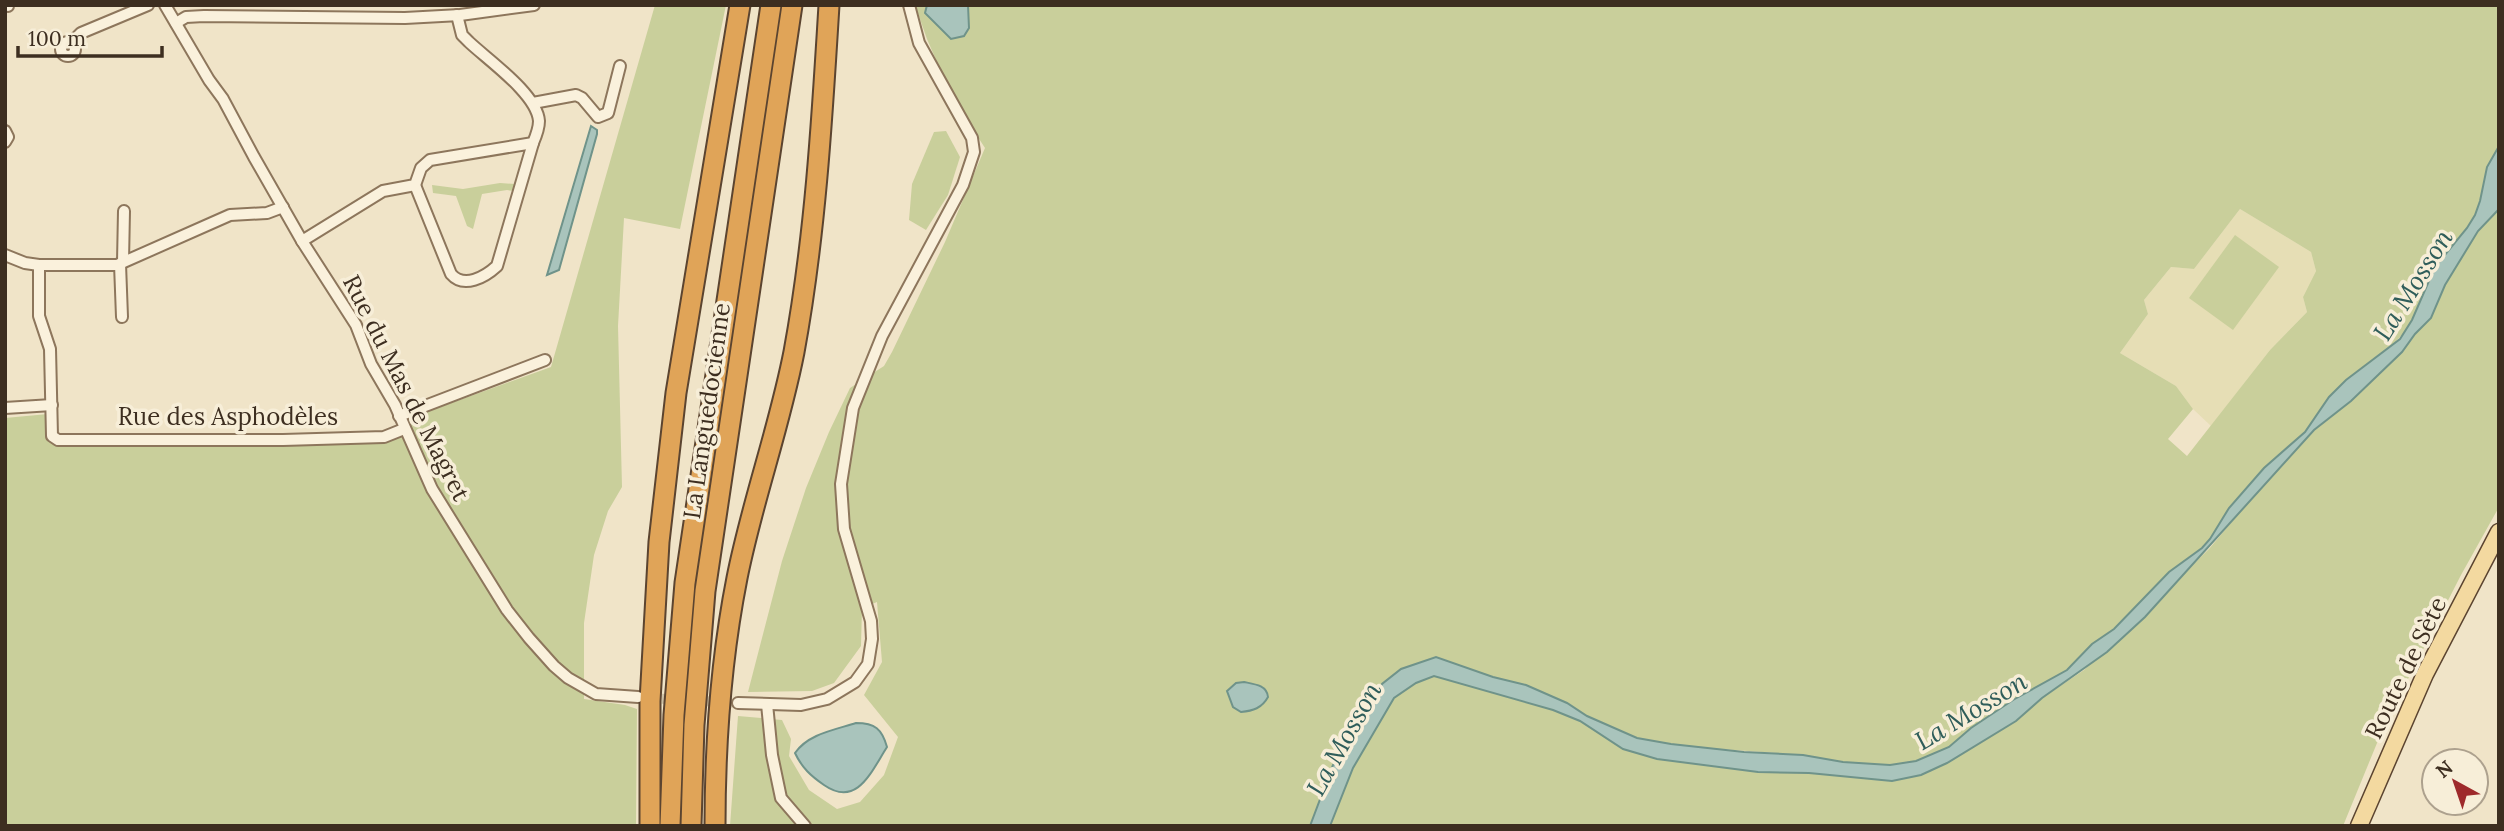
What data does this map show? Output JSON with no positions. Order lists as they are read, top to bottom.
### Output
{
  "streets": {
    "highway": ["La Languedocienne"],
    "main road": ["Route de Sète"],
    "street": ["Rue du Mas de Magret", "Rue des Asphodèles"]
  },
  "crossings": [
    ["Rue du Mas de Magret", "Rue des Asphodèles"]
  ],
  "water": ["La Mosson"],
  "scale_bar": "100 m",
  "north": "top left"
}
